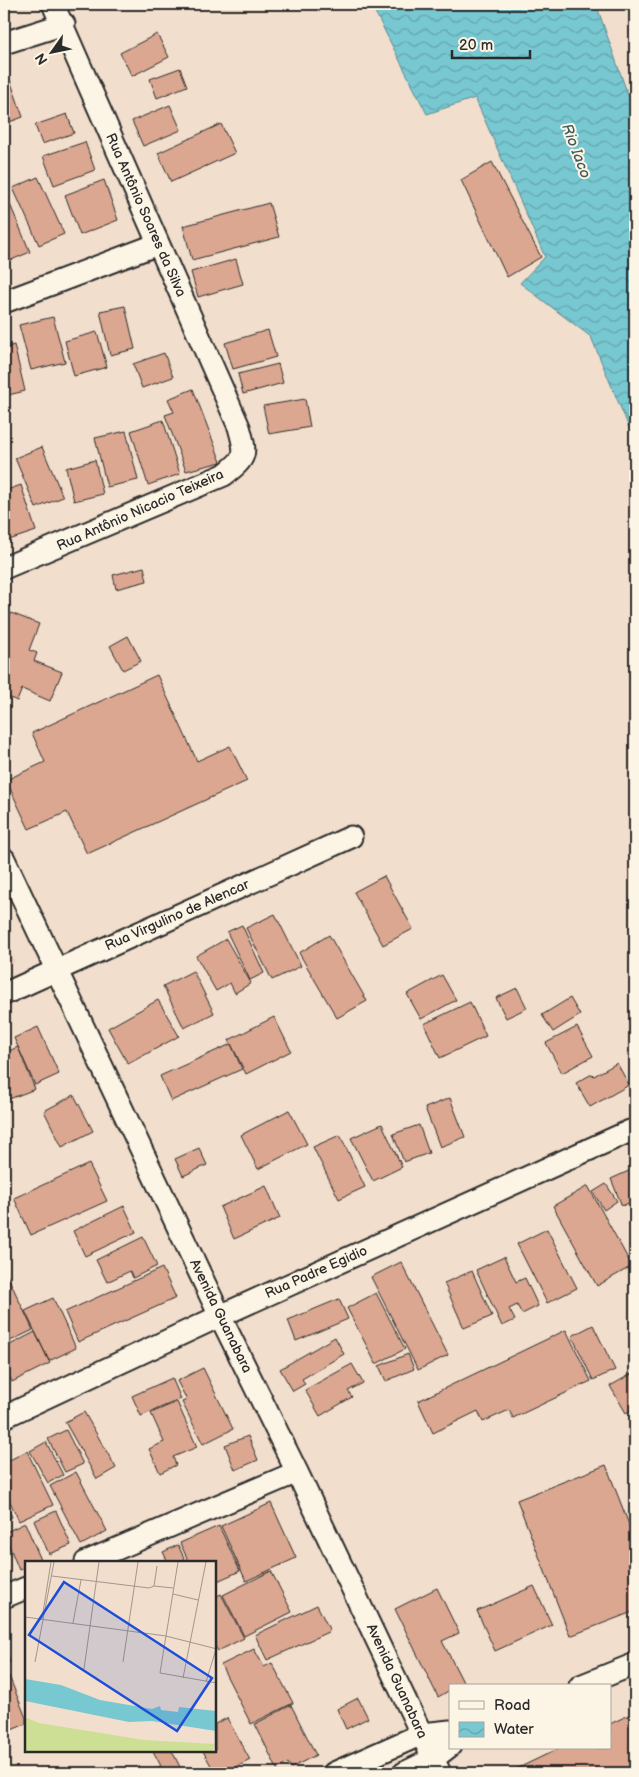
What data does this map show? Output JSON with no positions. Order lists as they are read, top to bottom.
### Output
{
  "streets": {
    "street": [
      "Rua Antônio Soares da Silva",
      "Rua Antônio Nicacio Teixeira",
      "Rua Virgulino de Alencar",
      "Rua Padre Egidio",
      "Avenida Guanabara"
    ]
  },
  "crossings": [
    ["Rua Antônio Soares da Silva", "Rua Antônio Nicacio Teixeira"],
    ["Rua Virgulino de Alencar", "Avenida Guanabara"],
    ["Rua Padre Egidio", "Avenida Guanabara"]
  ],
  "water": ["Rio Iaco"],
  "legend": ["Road", "Water"],
  "scale_bar": "20 m",
  "north": "bottom left"
}
